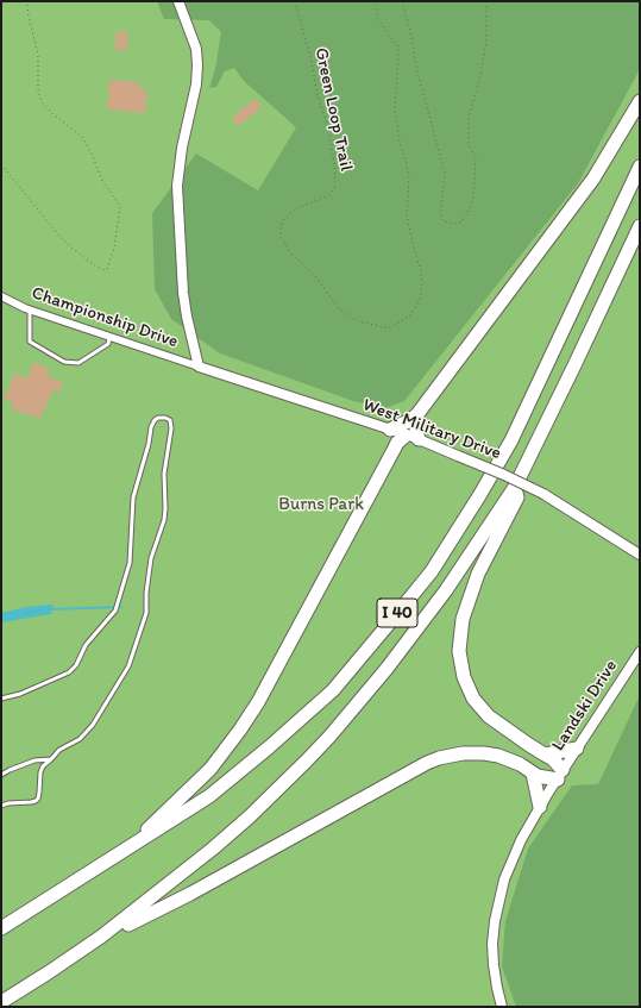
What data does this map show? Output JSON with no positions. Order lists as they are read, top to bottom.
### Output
{
  "streets": {
    "highway": ["I 40"],
    "street": ["Championship Drive", "West Military Drive", "Landski Drive"],
    "path": ["Green Loop Trail"]
  },
  "crossings": [
    ["Championship Drive", "West Military Drive"]
  ],
  "parks": ["Burns Park"]
}
